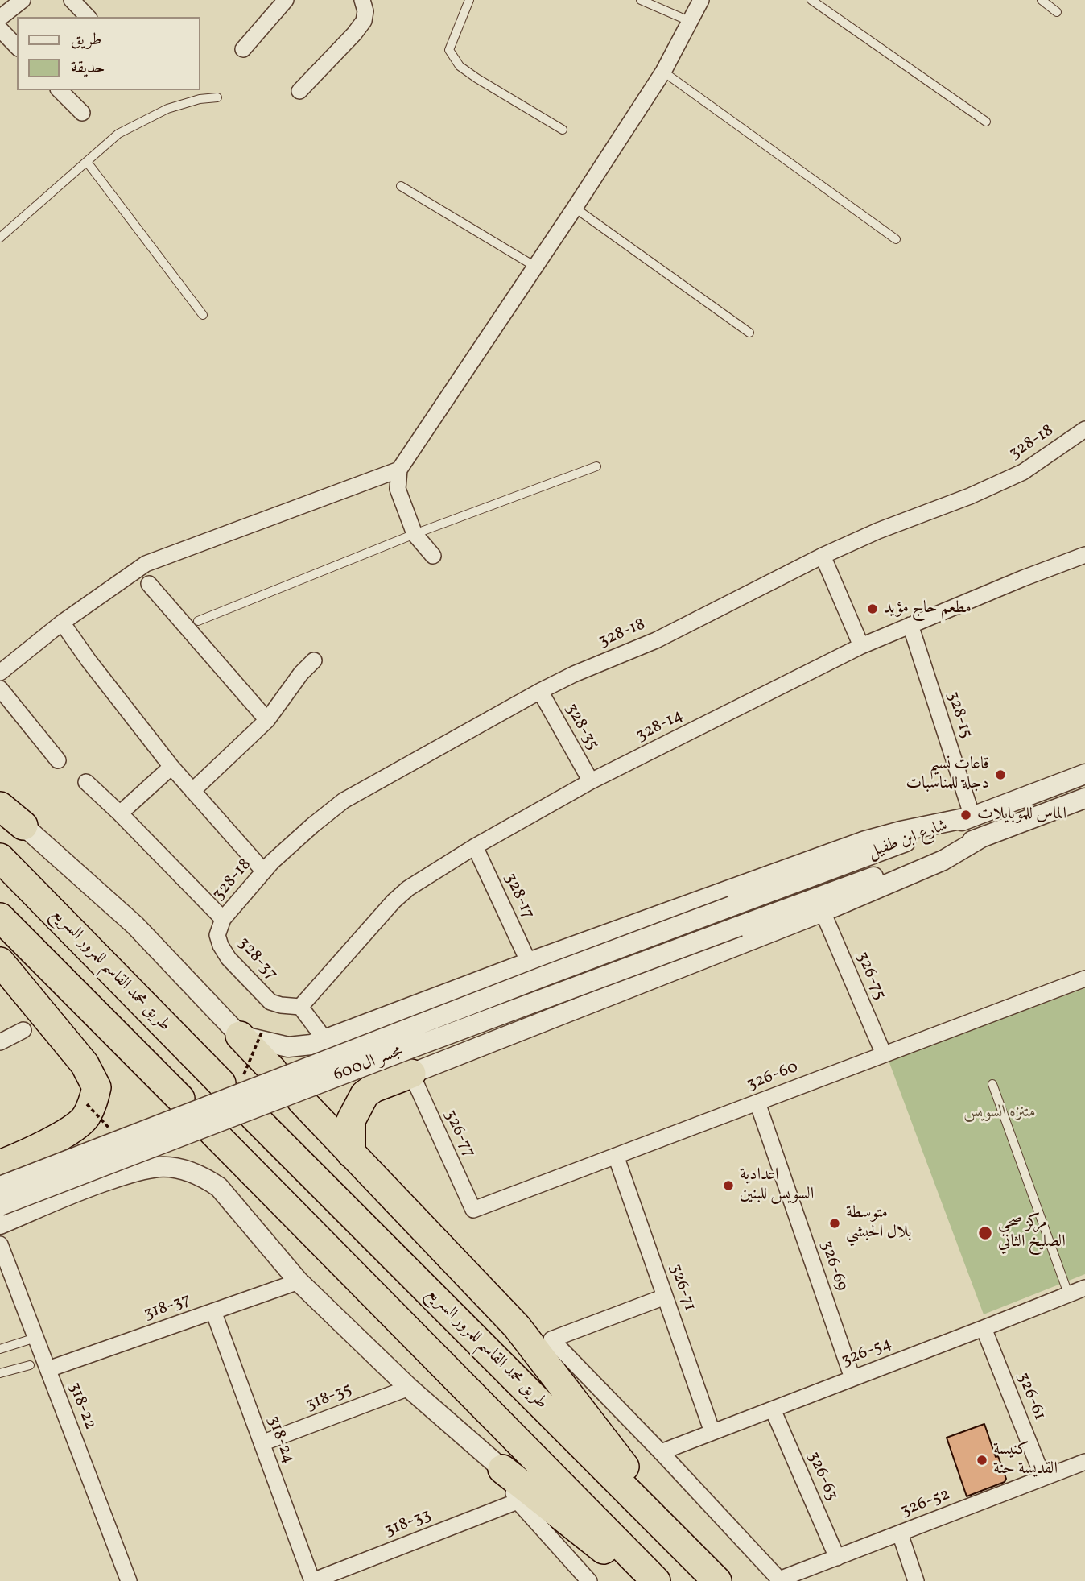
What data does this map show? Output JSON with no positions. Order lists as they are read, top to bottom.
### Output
{
  "streets": {
    "highway": ["طريق محمد القاسم للمرور السريع"],
    "street": [
      "328-18",
      "328-15",
      "328-14",
      "328-35",
      "شارع ابن طفيل",
      "328-17",
      "328-37",
      "326-75",
      "مجسر ال600",
      "326-60",
      "326-77",
      "326-69",
      "326-71",
      "318-37",
      "326-54",
      "326-61",
      "318-35",
      "318-22",
      "318-24",
      "326-63",
      "326-52",
      "318-33"
    ]
  },
  "crossings": [
    ["328-18", "328-35"],
    ["328-18", "328-37"],
    ["328-15", "328-14"],
    ["328-15", "شارع ابن طفيل"],
    ["328-14", "328-35"],
    ["328-14", "328-17"],
    ["328-14", "328-37"],
    ["شارع ابن طفيل", "مجسر ال600"],
    ["326-75", "326-60"],
    ["326-60", "326-77"],
    ["326-60", "326-69"],
    ["326-60", "326-71"],
    ["326-69", "326-54"],
    ["326-71", "326-54"],
    ["318-37", "318-22"],
    ["318-37", "318-24"],
    ["326-54", "326-61"],
    ["326-54", "326-63"],
    ["326-61", "326-52"],
    ["318-35", "318-24"],
    ["318-24", "318-33"],
    ["326-63", "326-52"]
  ],
  "parks": ["متنزه السويس"],
  "places": [
    "مطعم حاج مؤيد",
    "قاعات نسيم دجلة للمناسبات",
    "الماس للموبايلات",
    "اعدادية السويس للبنين",
    "متوسطة بلال الحبشي",
    "مركز صحي الصليخ الثاني",
    "كنيسة القديسة حنة"
  ],
  "legend": ["طريق", "حديقة"]
}
